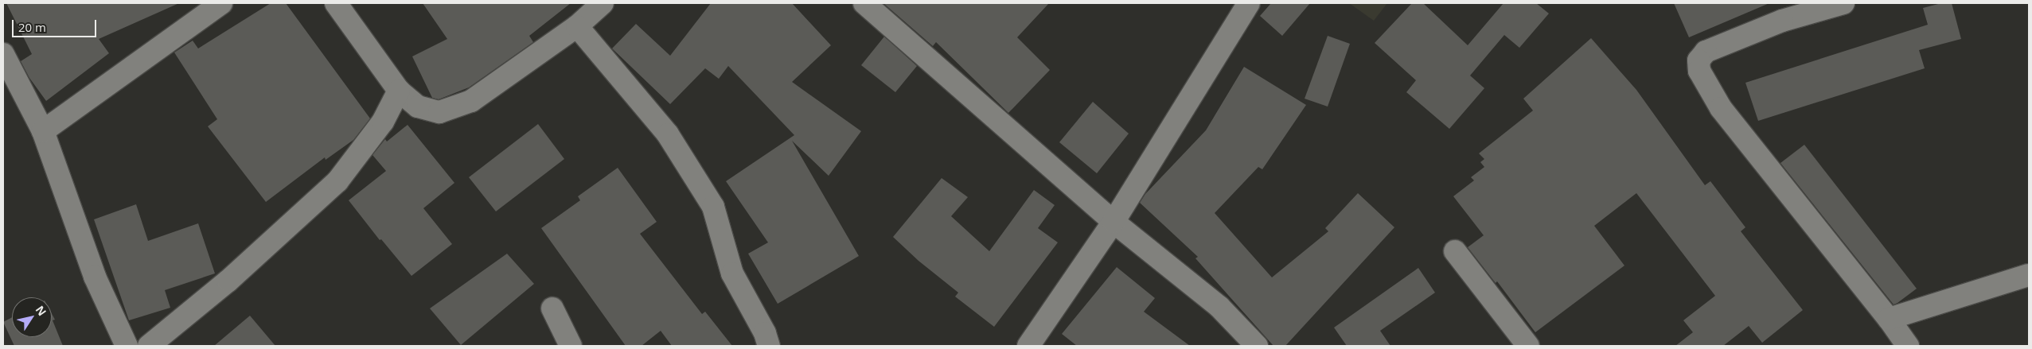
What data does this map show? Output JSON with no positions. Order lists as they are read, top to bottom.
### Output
{
  "scale_bar": "20 m",
  "north": "top right"
}
